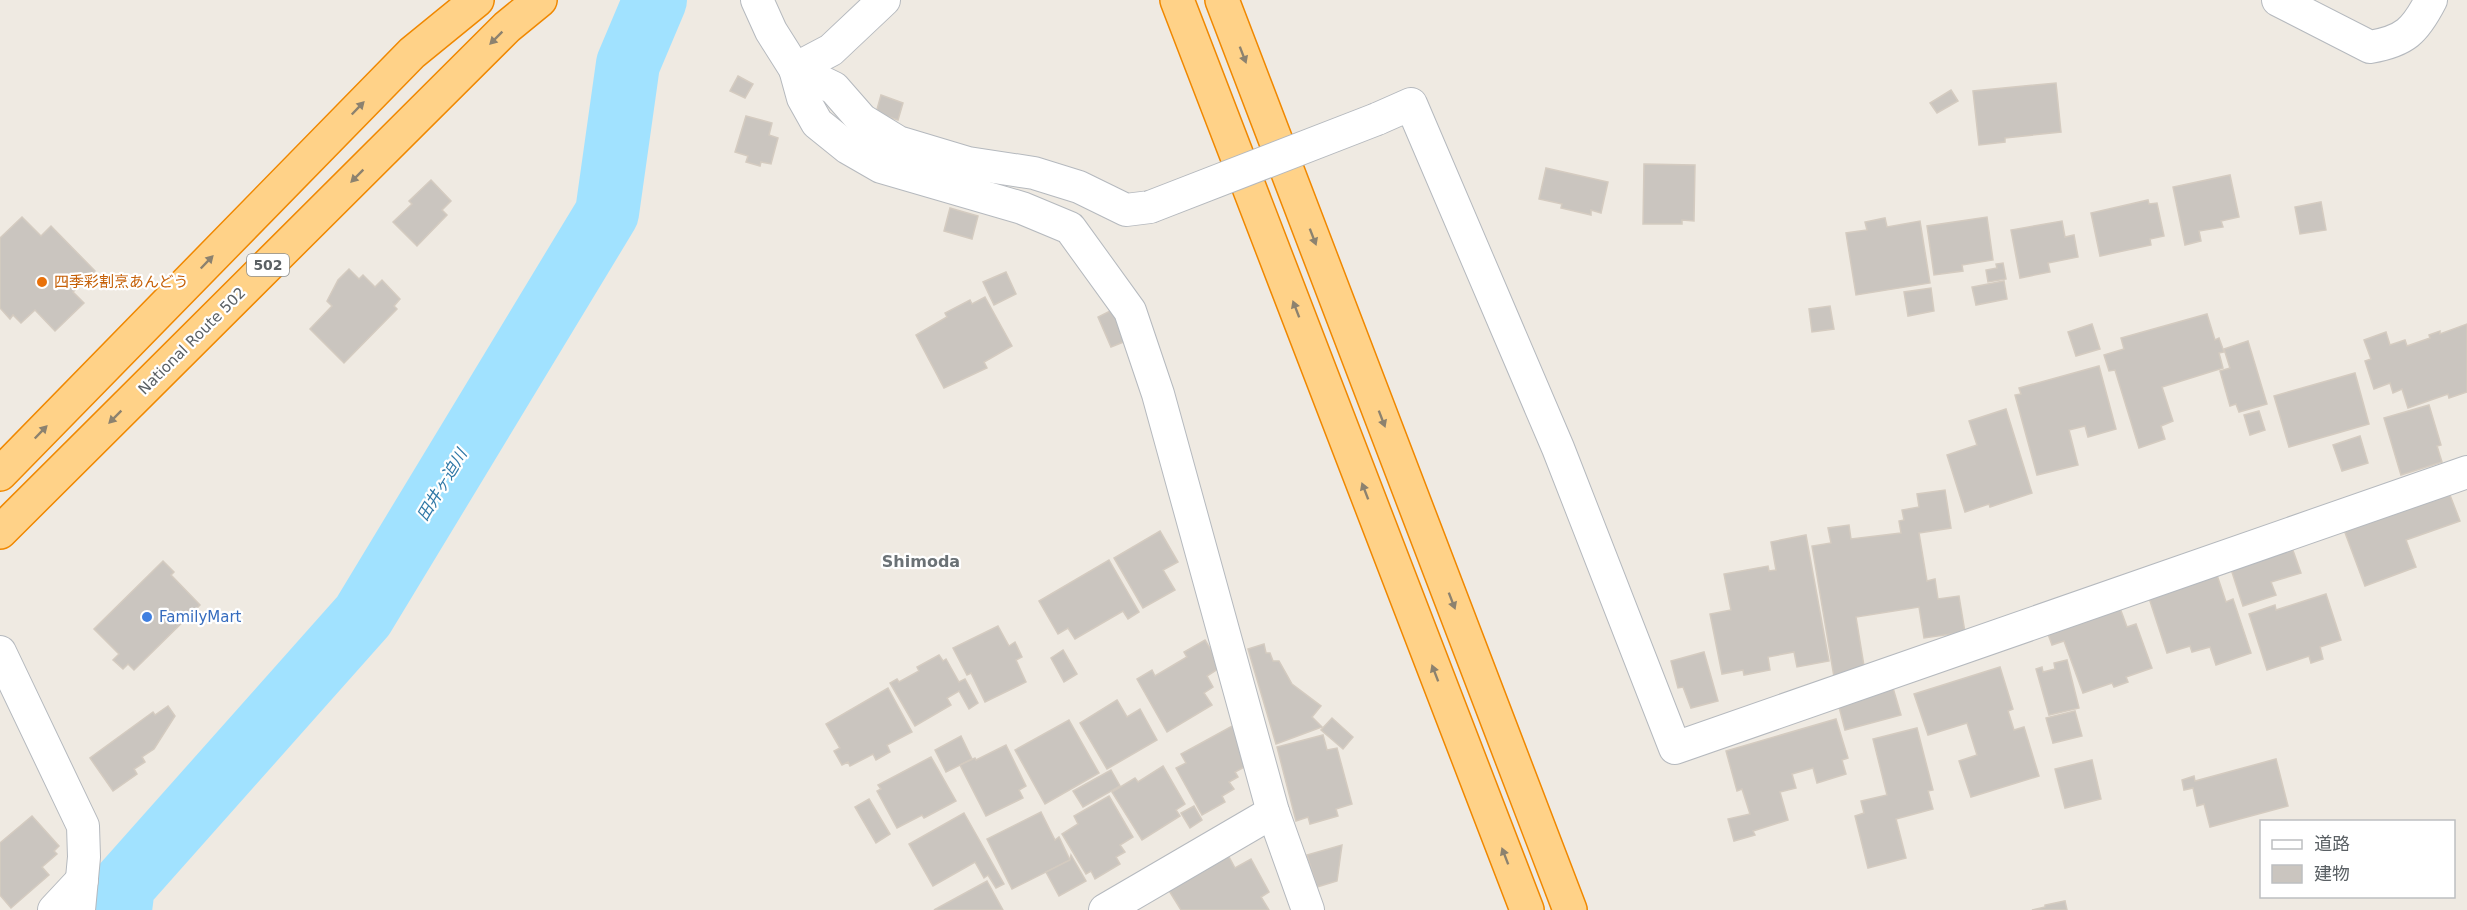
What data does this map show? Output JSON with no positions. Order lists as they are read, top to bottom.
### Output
{
  "streets": {
    "highway": ["502", "National Route 502"]
  },
  "districts": ["Shimoda"],
  "water": ["田井ヶ迫川"],
  "places": ["四季彩割烹あんどう", "FamilyMart"],
  "legend": ["道路", "建物"]
}
